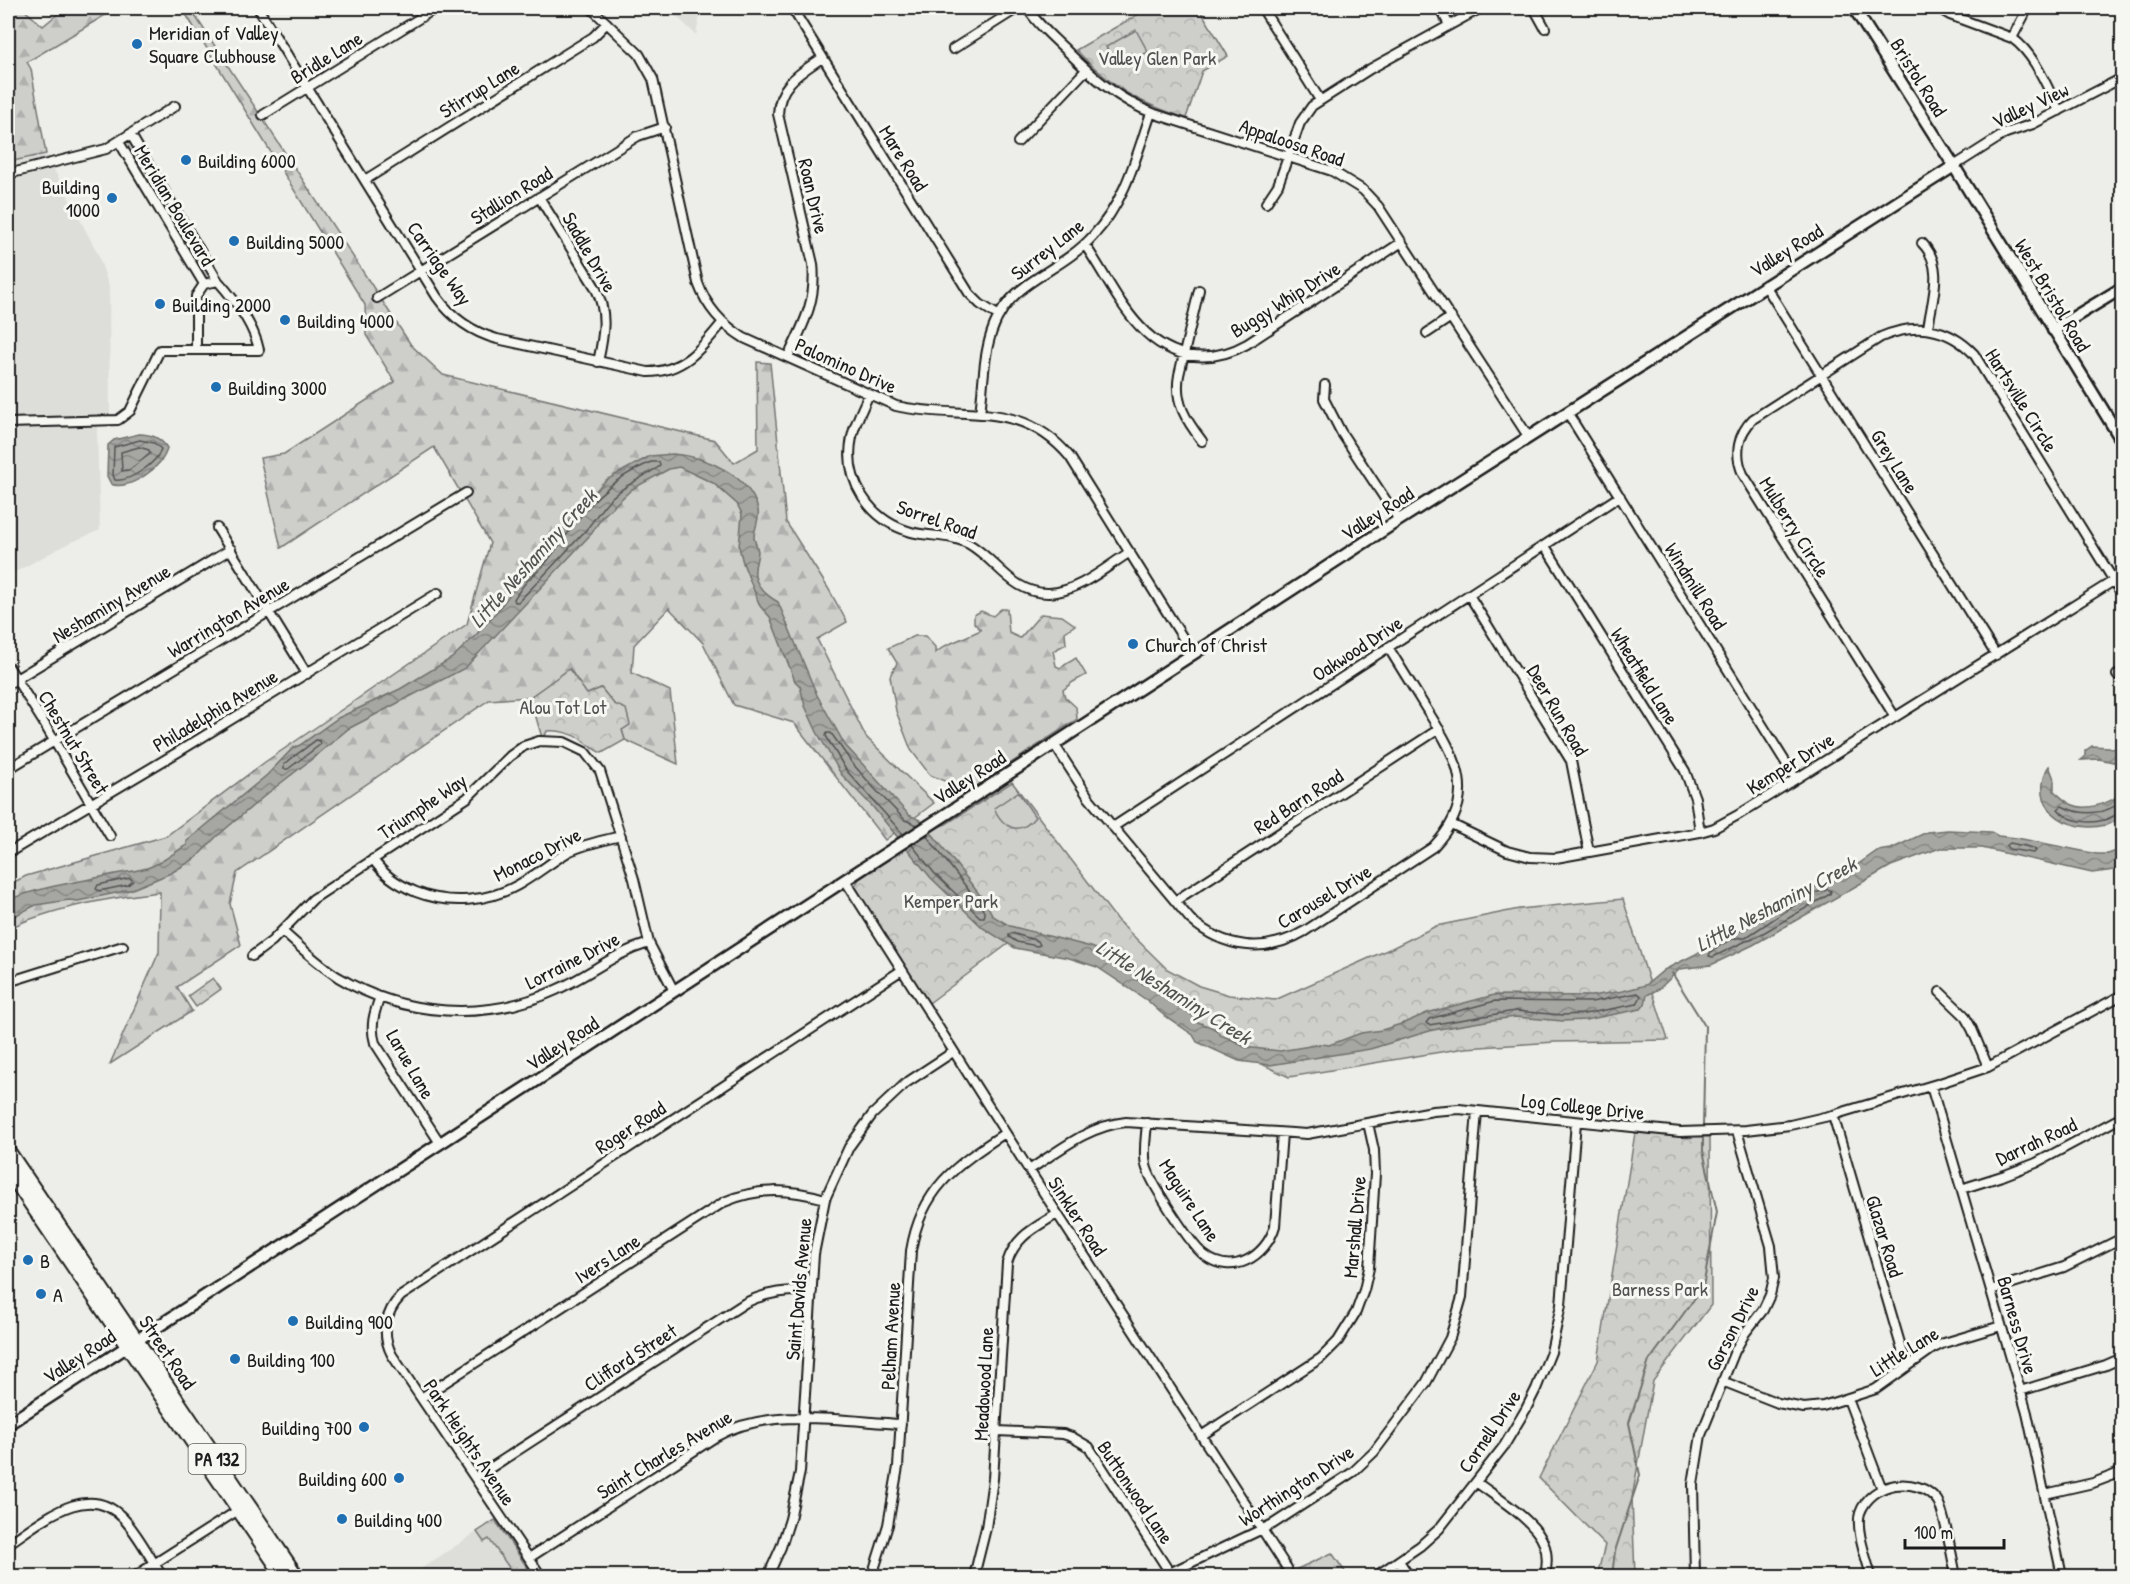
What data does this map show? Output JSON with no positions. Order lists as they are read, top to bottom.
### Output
{
  "streets": {
    "main road": ["Street Road", "PA 132"],
    "street": [
      "Bridle Lane",
      "Bristol Road",
      "Stirrup Lane",
      "Valley View",
      "Appaloosa Road",
      "Mare Road",
      "Stallion Road",
      "Roan Drive",
      "Meridian Boulevard",
      "Surrey Lane",
      "Valley Road",
      "Saddle Drive",
      "Carriage Way",
      "West Bristol Road",
      "Buggy Whip Drive",
      "Palomino Drive",
      "Hartsville Circle",
      "Grey Lane",
      "Sorrel Road",
      "Mulberry Circle",
      "Windmill Road",
      "Neshaminy Avenue",
      "Warrington Avenue",
      "Oakwood Drive",
      "Wheatfield Lane",
      "Philadelphia Avenue",
      "Deer Run Road",
      "Chestnut Street",
      "Kemper Drive",
      "Red Barn Road",
      "Triumphe Way",
      "Monaco Drive",
      "Carousel Drive",
      "Lorraine Drive",
      "Larue Lane",
      "Log College Drive",
      "Roger Road",
      "Darrah Road",
      "Maguire Lane",
      "Sinkler Road",
      "Marshall Drive",
      "Glazar Road",
      "Ivers Lane",
      "Saint Davids Avenue",
      "Barness Drive",
      "Gorson Drive",
      "Pelham Avenue",
      "Little Lane",
      "Clifford Street",
      "Meadowood Lane",
      "Cornell Drive",
      "Park Heights Avenue",
      "Saint Charles Avenue",
      "Worthington Drive",
      "Buttonwood Lane"
    ]
  },
  "crossings": [
    ["Bridle Lane", "Carriage Way"],
    ["Bristol Road", "Valley View"],
    ["Bristol Road", "Valley Road"],
    ["Bristol Road", "West Bristol Road"],
    ["Stirrup Lane", "Carriage Way"],
    ["Stirrup Lane", "Palomino Drive"],
    ["Valley View", "Valley Road"],
    ["Valley View", "West Bristol Road"],
    ["Appaloosa Road", "Surrey Lane"],
    ["Appaloosa Road", "Valley Road"],
    ["Appaloosa Road", "Buggy Whip Drive"],
    ["Mare Road", "Roan Drive"],
    ["Mare Road", "Surrey Lane"],
    ["Stallion Road", "Saddle Drive"],
    ["Stallion Road", "Carriage Way"],
    ["Stallion Road", "Palomino Drive"],
    ["Roan Drive", "Palomino Drive"],
    ["Surrey Lane", "Buggy Whip Drive"],
    ["Surrey Lane", "Palomino Drive"],
    ["Valley Road", "West Bristol Road"],
    ["Valley Road", "Palomino Drive"],
    ["Valley Road", "Grey Lane"],
    ["Valley Road", "Windmill Road"],
    ["Valley Road", "Triumphe Way"],
    ["Valley Road", "Carousel Drive"],
    ["Valley Road", "Larue Lane"],
    ["Valley Road", "Sinkler Road"],
    ["Valley Road", "Street Road"],
    ["Saddle Drive", "Carriage Way"],
    ["Carriage Way", "Palomino Drive"],
    ["Palomino Drive", "Sorrel Road"],
    ["Hartsville Circle", "Grey Lane"],
    ["Hartsville Circle", "Mulberry Circle"],
    ["Hartsville Circle", "Kemper Drive"],
    ["Grey Lane", "Mulberry Circle"],
    ["Grey Lane", "Kemper Drive"],
    ["Mulberry Circle", "Kemper Drive"],
    ["Windmill Road", "Oakwood Drive"],
    ["Windmill Road", "Kemper Drive"],
    ["Neshaminy Avenue", "Chestnut Street"],
    ["Warrington Avenue", "Chestnut Street"],
    ["Oakwood Drive", "Wheatfield Lane"],
    ["Oakwood Drive", "Deer Run Road"],
    ["Oakwood Drive", "Carousel Drive"],
    ["Wheatfield Lane", "Kemper Drive"],
    ["Philadelphia Avenue", "Chestnut Street"],
    ["Deer Run Road", "Kemper Drive"],
    ["Kemper Drive", "Carousel Drive"],
    ["Red Barn Road", "Carousel Drive"],
    ["Triumphe Way", "Monaco Drive"],
    ["Triumphe Way", "Lorraine Drive"],
    ["Lorraine Drive", "Larue Lane"],
    ["Log College Drive", "Maguire Lane"],
    ["Log College Drive", "Sinkler Road"],
    ["Log College Drive", "Marshall Drive"],
    ["Log College Drive", "Glazar Road"],
    ["Log College Drive", "Barness Drive"],
    ["Log College Drive", "Gorson Drive"],
    ["Log College Drive", "Cornell Drive"],
    ["Log College Drive", "Worthington Drive"],
    ["Roger Road", "Sinkler Road"],
    ["Roger Road", "Park Heights Avenue"],
    ["Darrah Road", "Barness Drive"],
    ["Sinkler Road", "Marshall Drive"],
    ["Sinkler Road", "Saint Davids Avenue"],
    ["Sinkler Road", "Pelham Avenue"],
    ["Sinkler Road", "Meadowood Lane"],
    ["Sinkler Road", "Worthington Drive"],
    ["Glazar Road", "Little Lane"],
    ["Ivers Lane", "Saint Davids Avenue"],
    ["Ivers Lane", "Park Heights Avenue"],
    ["Saint Davids Avenue", "Clifford Street"],
    ["Saint Davids Avenue", "Saint Charles Avenue"],
    ["Barness Drive", "Little Lane"],
    ["Gorson Drive", "Little Lane"],
    ["Pelham Avenue", "Saint Charles Avenue"],
    ["Clifford Street", "Park Heights Avenue"],
    ["Meadowood Lane", "Buttonwood Lane"],
    ["Park Heights Avenue", "Saint Charles Avenue"],
    ["Worthington Drive", "Buttonwood Lane"]
  ],
  "water": ["Little Neshaminy Creek"],
  "parks": [
    "Valley Glen Park",
    "Alou Tot Lot",
    "Kemper Park",
    "Barness Park"
  ],
  "places": [
    "Meridian of Valley Square Clubhouse",
    "Building 6000",
    "Building 1000",
    "Building 5000",
    "Building 2000",
    "Building 4000",
    "Building 3000",
    "Church of Christ",
    "B",
    "A",
    "Building 900",
    "Building 100",
    "Building 700",
    "Building 600",
    "Building 400"
  ],
  "scale_bar": "100 m"
}
